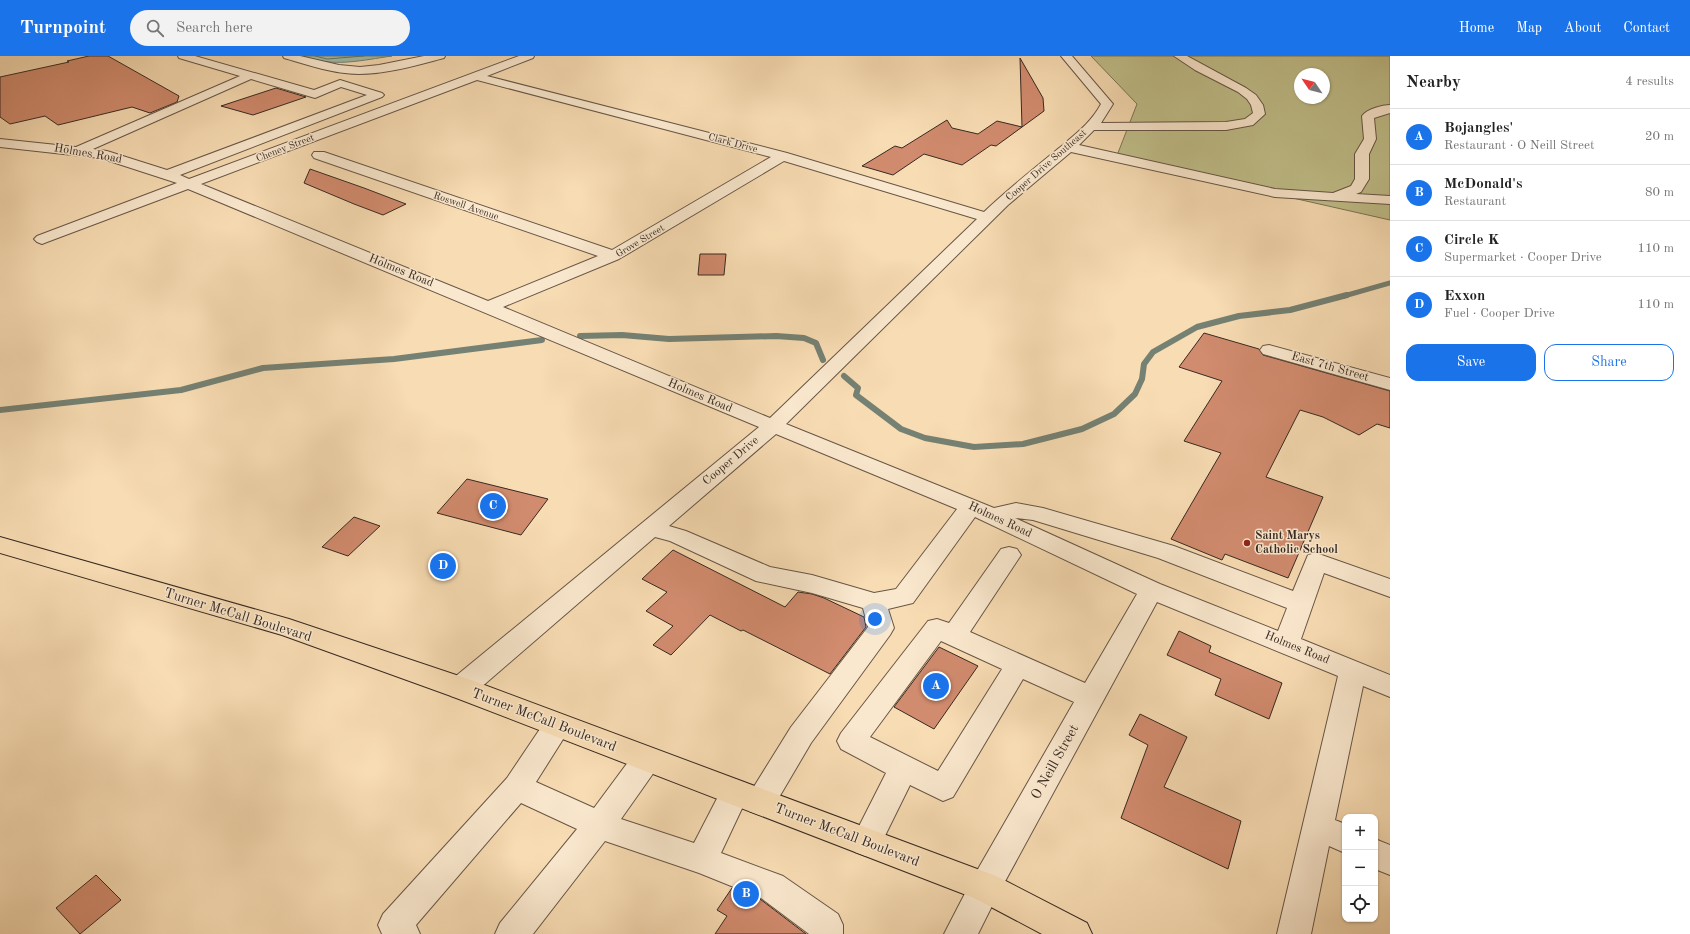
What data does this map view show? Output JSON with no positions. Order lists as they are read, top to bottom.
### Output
{
  "streets": {
    "main road": ["Turner McCall Boulevard"],
    "street": [
      "Clark Drive",
      "Cheney Street",
      "Holmes Road",
      "Cooper Drive Southeast",
      "Roswell Avenue",
      "Grove Street",
      "East 7th Street",
      "Cooper Drive",
      "O Neill Street"
    ]
  },
  "crossings": [
    ["Clark Drive", "Cheney Street"],
    ["Clark Drive", "Cooper Drive Southeast"],
    ["Clark Drive", "Grove Street"],
    ["Clark Drive", "Cooper Drive"],
    ["Cheney Street", "Holmes Road"],
    ["Holmes Road", "Grove Street"],
    ["Holmes Road", "Cooper Drive"],
    ["Holmes Road", "O Neill Street"],
    ["Cooper Drive Southeast", "Cooper Drive"],
    ["Roswell Avenue", "Grove Street"],
    ["Cooper Drive", "Turner McCall Boulevard"],
    ["Turner McCall Boulevard", "O Neill Street"]
  ],
  "places": ["Saint Marys Catholic School"],
  "north": "top left",
  "page": {
    "header": "Turnpoint",
    "search": "Search here",
    "nav": [
      "Home",
      "Map",
      "About",
      "Contact"
    ],
    "heading": ["Nearby", "4 results"],
    "list": [
      {
        "mark": "A",
        "name": "Bojangles'",
        "note": "Restaurant · O Neill Street",
        "value": "20 m"
      },
      {
        "mark": "B",
        "name": "McDonald's",
        "note": "Restaurant",
        "value": "80 m"
      },
      {
        "mark": "C",
        "name": "Circle K",
        "note": "Supermarket · Cooper Drive",
        "value": "110 m"
      },
      {
        "mark": "D",
        "name": "Exxon",
        "note": "Fuel · Cooper Drive",
        "value": "110 m"
      }
    ],
    "buttons": ["Save", "Share"],
    "pins": [
      "C",
      "D",
      "A",
      "B"
    ],
    "map_buttons": ["+", "−"]
  }
}
